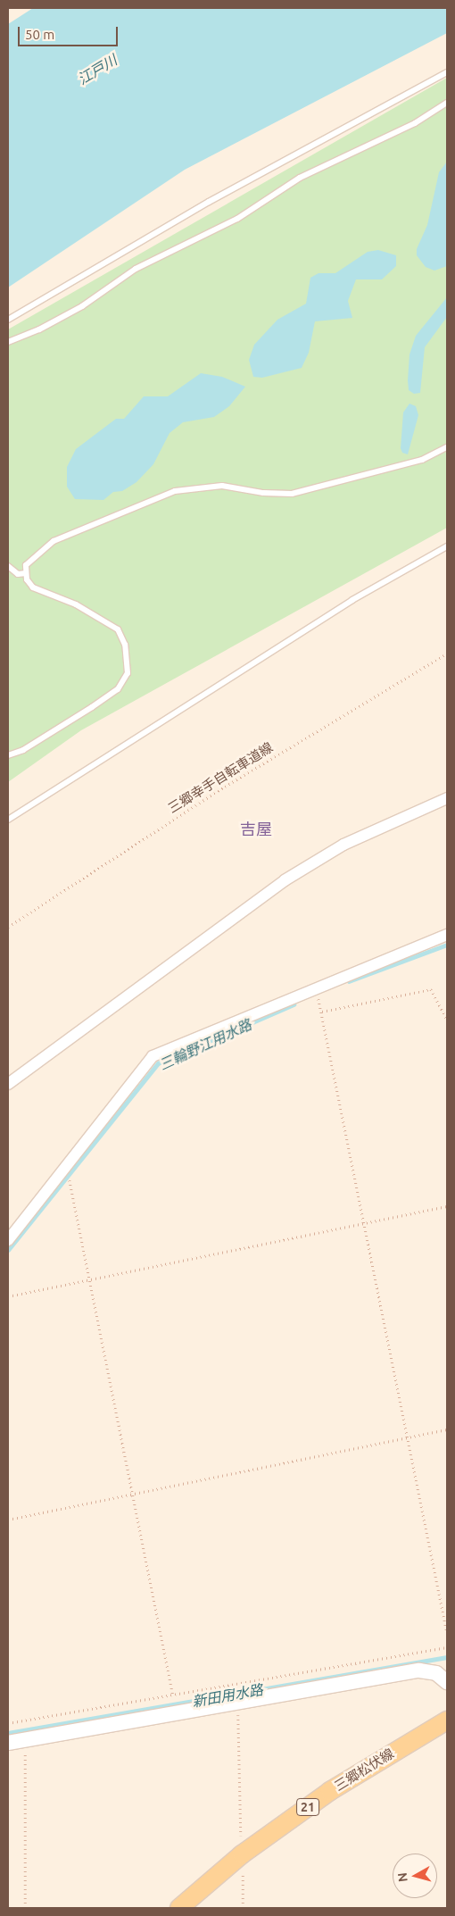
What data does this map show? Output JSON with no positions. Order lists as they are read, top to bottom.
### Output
{
  "streets": {
    "main road": ["三郷松伏線", "21"],
    "path": ["三郷幸手自転車道線"]
  },
  "districts": ["吉屋"],
  "water": ["江戸川", "三輪野江用水路", "新田用水路"],
  "scale_bar": "50 m",
  "north": "left"
}
